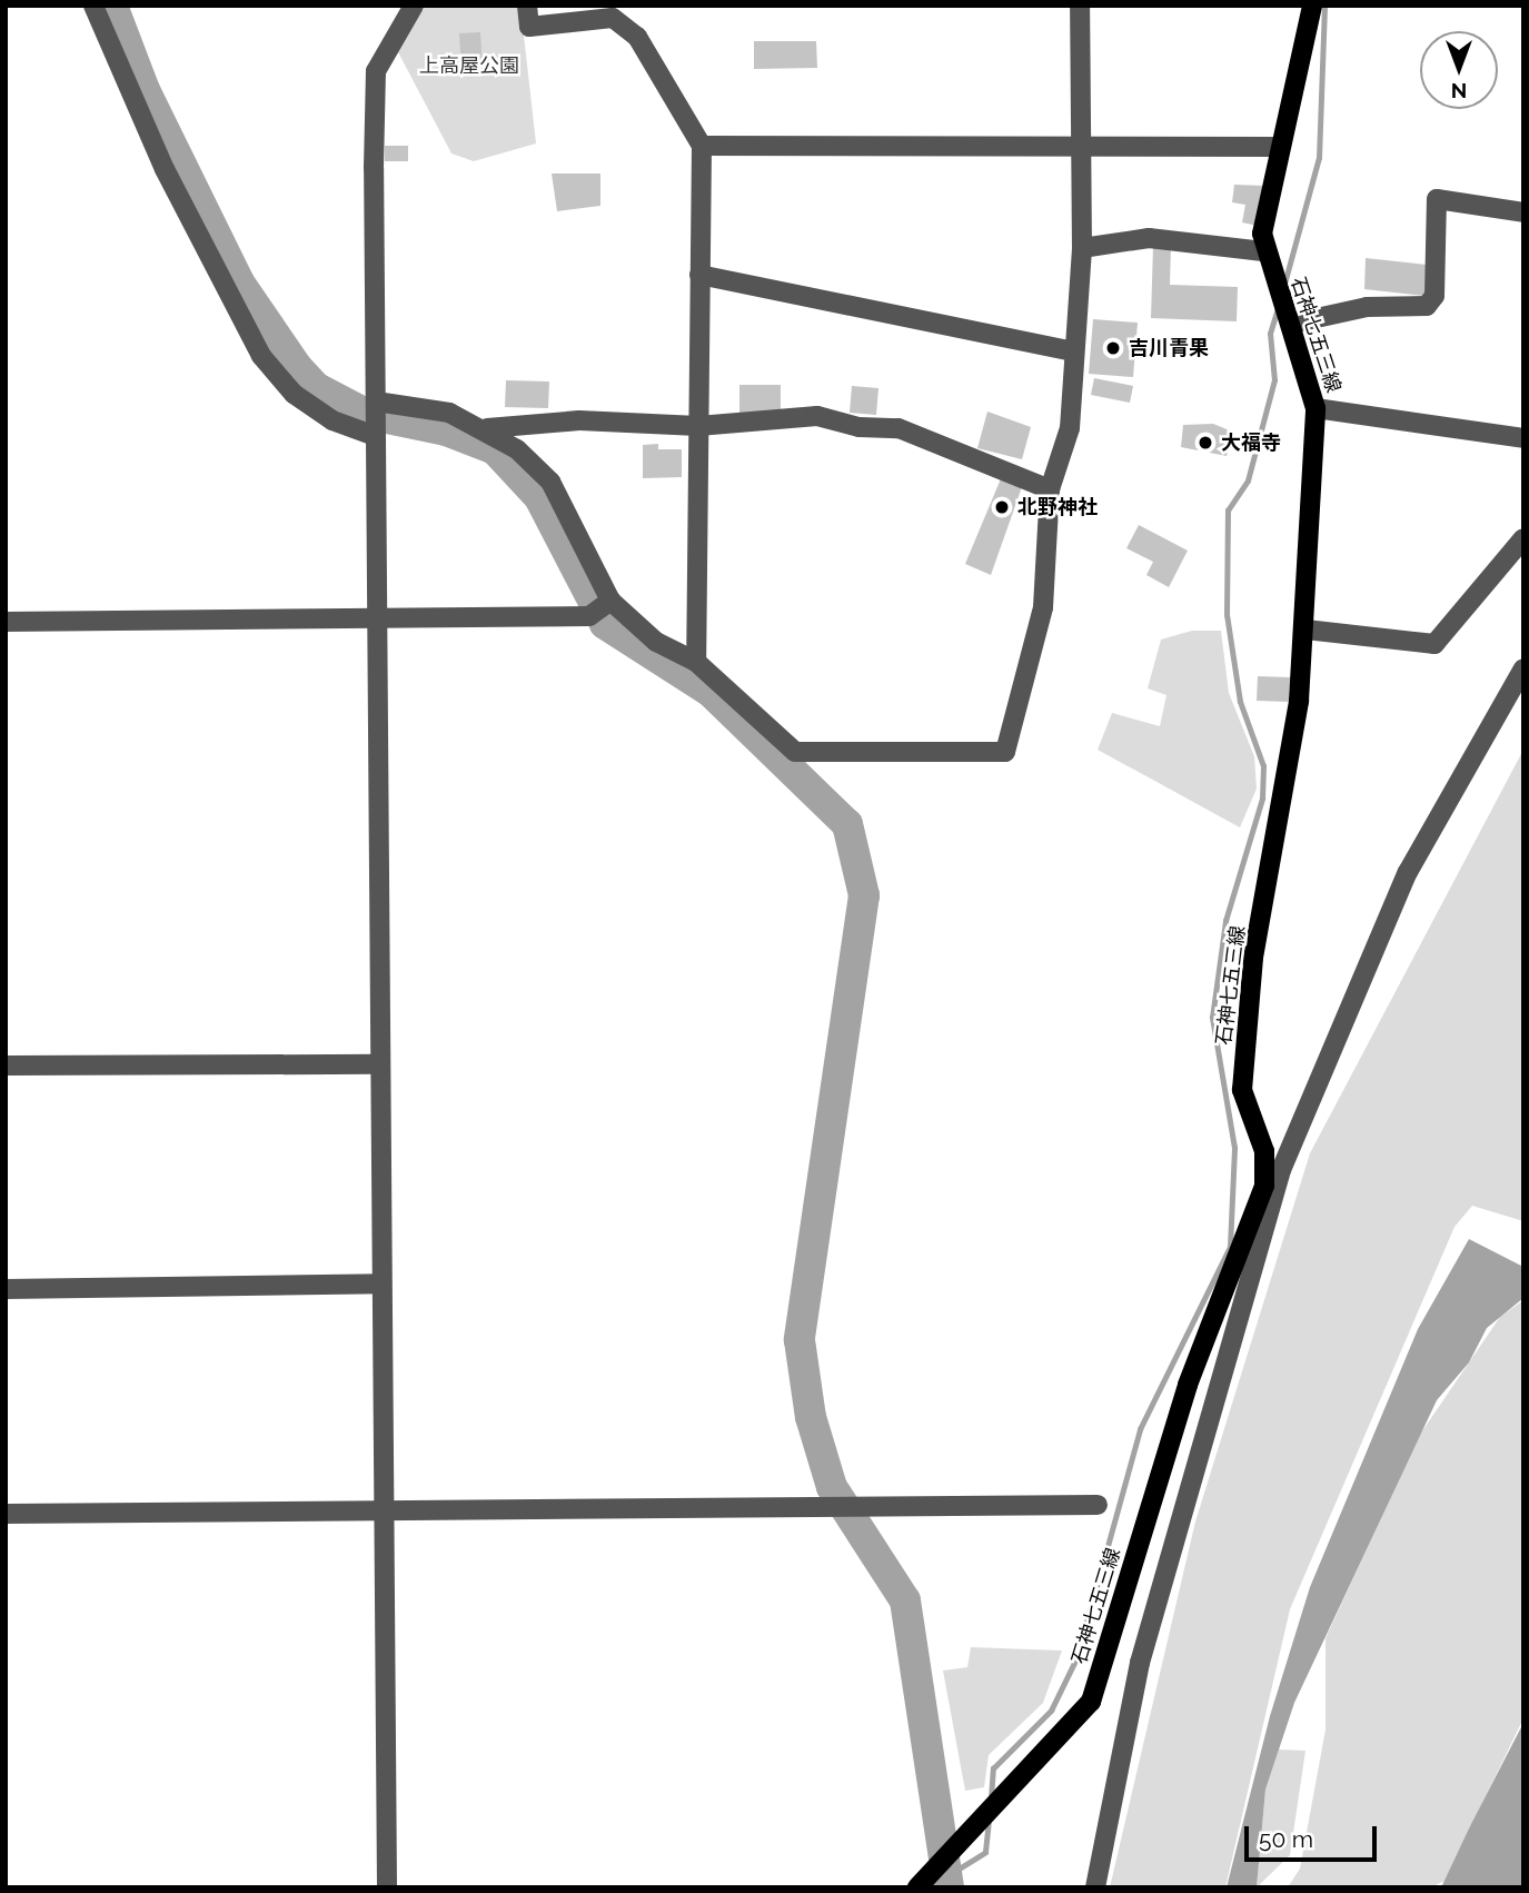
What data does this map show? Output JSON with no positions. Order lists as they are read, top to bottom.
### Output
{
  "streets": {
    "main road": ["石神七五三線"]
  },
  "parks": ["上高屋公園"],
  "places": ["吉川青果", "大福寺", "北野神社"],
  "scale_bar": "50 m",
  "north": "bottom"
}
